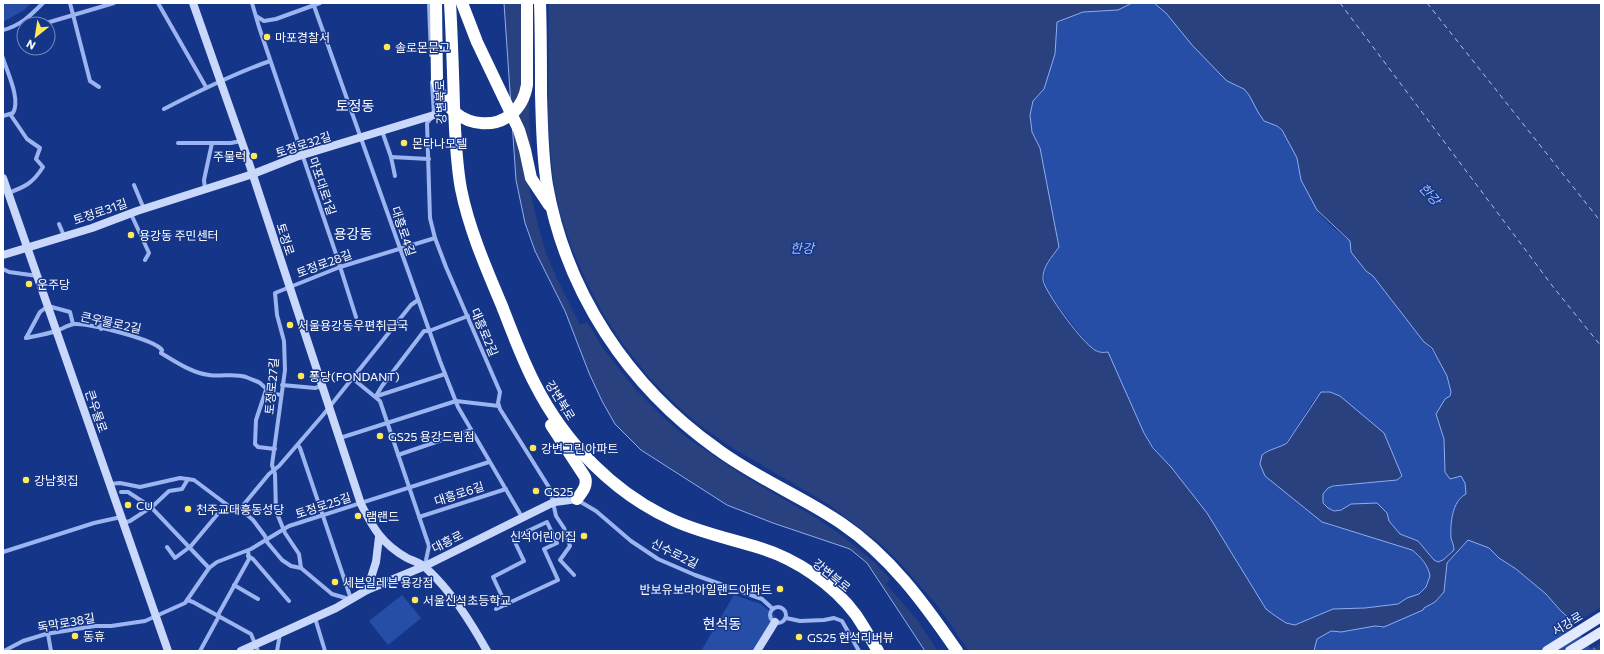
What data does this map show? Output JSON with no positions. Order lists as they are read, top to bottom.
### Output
{
  "streets": {
    "highway": ["강변북로"],
    "main road": [
      "토정로32길",
      "토정로31길",
      "토정로",
      "큰우물로",
      "대흥로",
      "서강로"
    ],
    "street": [
      "마포대로1길",
      "대흥로4길",
      "토정로28길",
      "큰우물로2길",
      "대흥로2길",
      "토정로27길",
      "대흥로6길",
      "토정로25길",
      "신수로2길",
      "독막로38길"
    ]
  },
  "crossings": [
    ["토정로32길", "마포대로1길"],
    ["토정로32길", "토정로31길"],
    ["토정로32길", "대흥로4길"],
    ["토정로32길", "토정로"],
    ["토정로32길", "대흥로2길"],
    ["마포대로1길", "토정로28길"],
    ["토정로31길", "토정로"],
    ["토정로31길", "큰우물로"],
    ["대흥로4길", "토정로28길"],
    ["대흥로4길", "대흥로6길"],
    ["대흥로4길", "대흥로"],
    ["토정로", "토정로28길"],
    ["토정로", "토정로27길"],
    ["토정로", "토정로25길"],
    ["토정로", "대흥로"],
    ["토정로28길", "대흥로2길"],
    ["토정로28길", "토정로27길"],
    ["큰우물로2길", "토정로27길"],
    ["큰우물로2길", "큰우물로"],
    ["대흥로2길", "대흥로"],
    ["토정로27길", "토정로25길"],
    ["큰우물로", "토정로25길"],
    ["큰우물로", "독막로38길"],
    ["토정로25길", "독막로38길"],
    ["대흥로", "신수로2길"]
  ],
  "districts": ["토정동", "용강동", "현석동"],
  "water": ["한강"],
  "places": [
    "마포경찰서",
    "솔로몬문고",
    "몬타나모텔",
    "주물럭",
    "용강동 주민센터",
    "운주당",
    "서울용강동우편취급국",
    "퐁당(FONDANT)",
    "GS25 용강드림점",
    "강변그린아파트",
    "강남횟집",
    "GS25",
    "CU",
    "천주교대흥동성당",
    "램랜드",
    "신석어린이집",
    "세븐일레븐 용강점",
    "반보유보라아일랜드아파트",
    "서울신석초등학교",
    "동휴",
    "GS25 현석리버뷰"
  ],
  "north": "bottom left"
}
